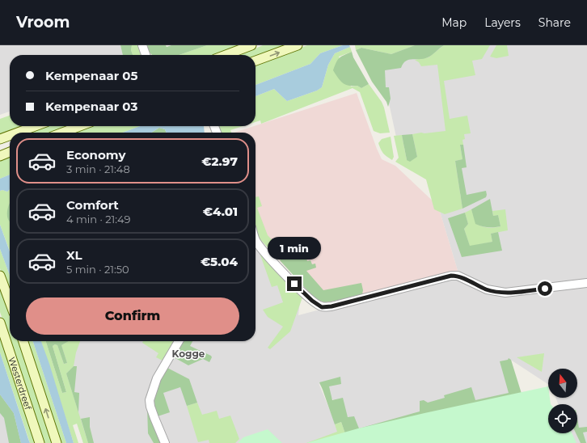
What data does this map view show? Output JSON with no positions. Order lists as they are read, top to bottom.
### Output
{
  "streets": {
    "main road": ["Westerdreef"]
  },
  "districts": ["Kogge"],
  "north": "top",
  "page": {
    "header": "Vroom",
    "nav": ["Map", "Layers", "Share"],
    "banner": ["Kempenaar 05", "Kempenaar 03"],
    "list": [
      {
        "name": "Economy",
        "note": "3 min · 21:48",
        "value": "€2.97"
      },
      {
        "name": "Comfort",
        "note": "4 min · 21:49",
        "value": "€4.01"
      },
      {
        "name": "XL",
        "note": "5 min · 21:50",
        "value": "€5.04"
      }
    ],
    "bubble": "1 min",
    "buttons": "Confirm"
  }
}
